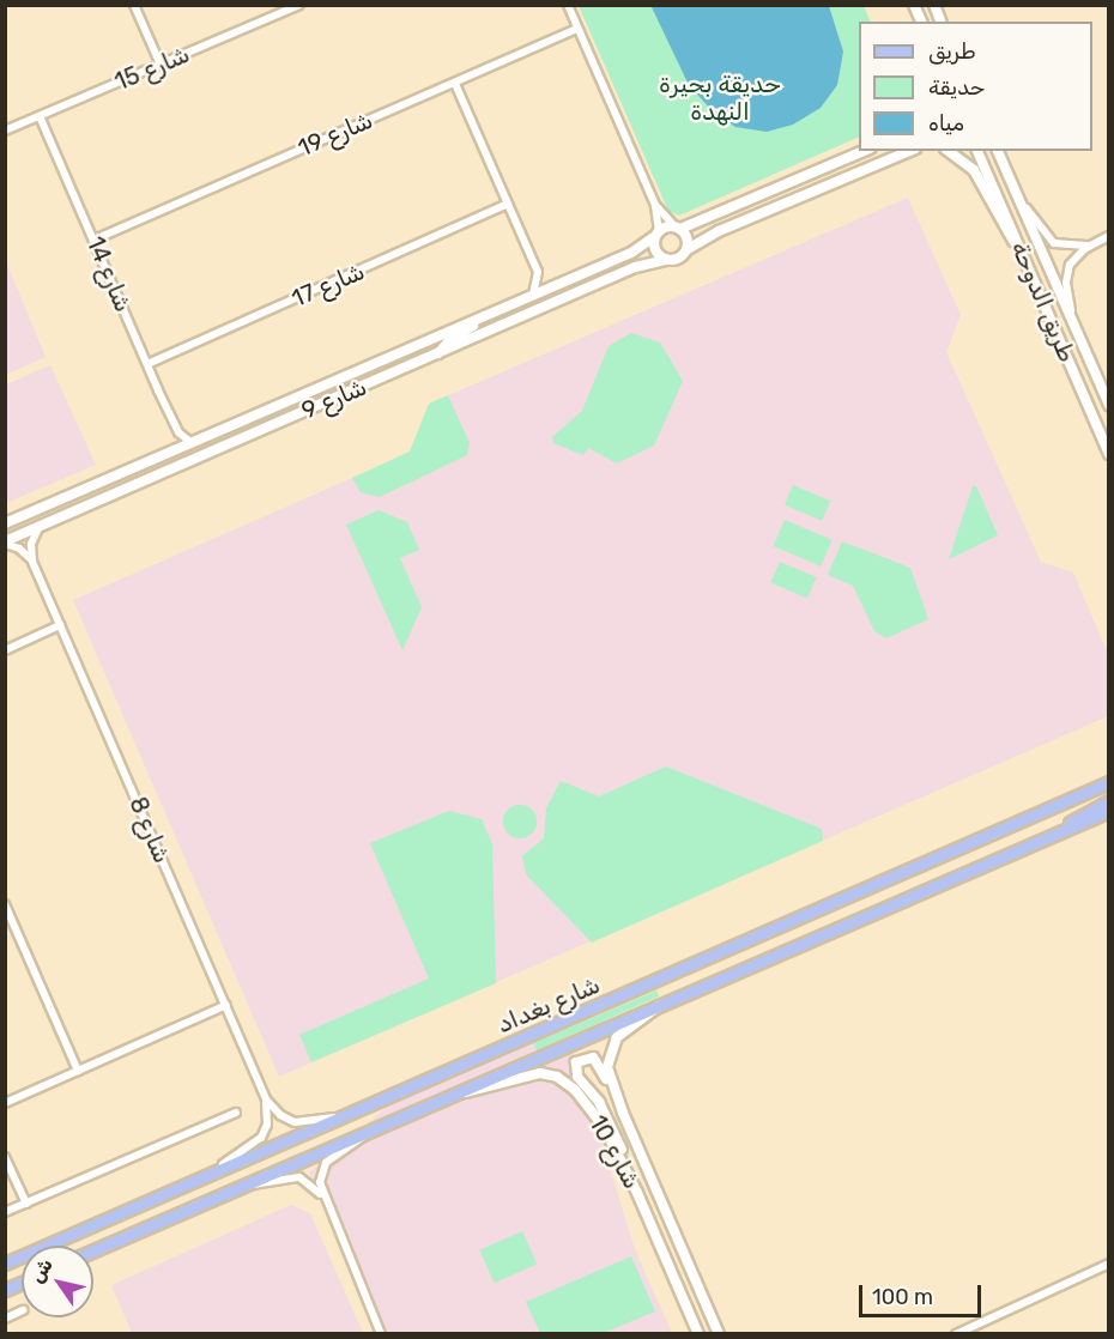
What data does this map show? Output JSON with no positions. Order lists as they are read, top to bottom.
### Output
{
  "streets": {
    "main road": ["طريق الدوحة", "شارع بغداد"],
    "street": [
      "شارع 15",
      "شارع 19",
      "شارع 14",
      "شارع 17",
      "شارع 9",
      "شارع 8",
      "شارع 10"
    ]
  },
  "crossings": [
    ["شارع 15", "شارع 14"],
    ["شارع 19", "شارع 14"],
    ["شارع 14", "شارع 17"],
    ["شارع 14", "شارع 9"],
    ["شارع 8", "شارع بغداد"],
    ["شارع بغداد", "شارع 10"]
  ],
  "parks": ["حديقة بحيرة النهدة"],
  "legend": ["طريق", "حديقة", "مياه"],
  "scale_bar": "100 m",
  "north": "top left"
}
